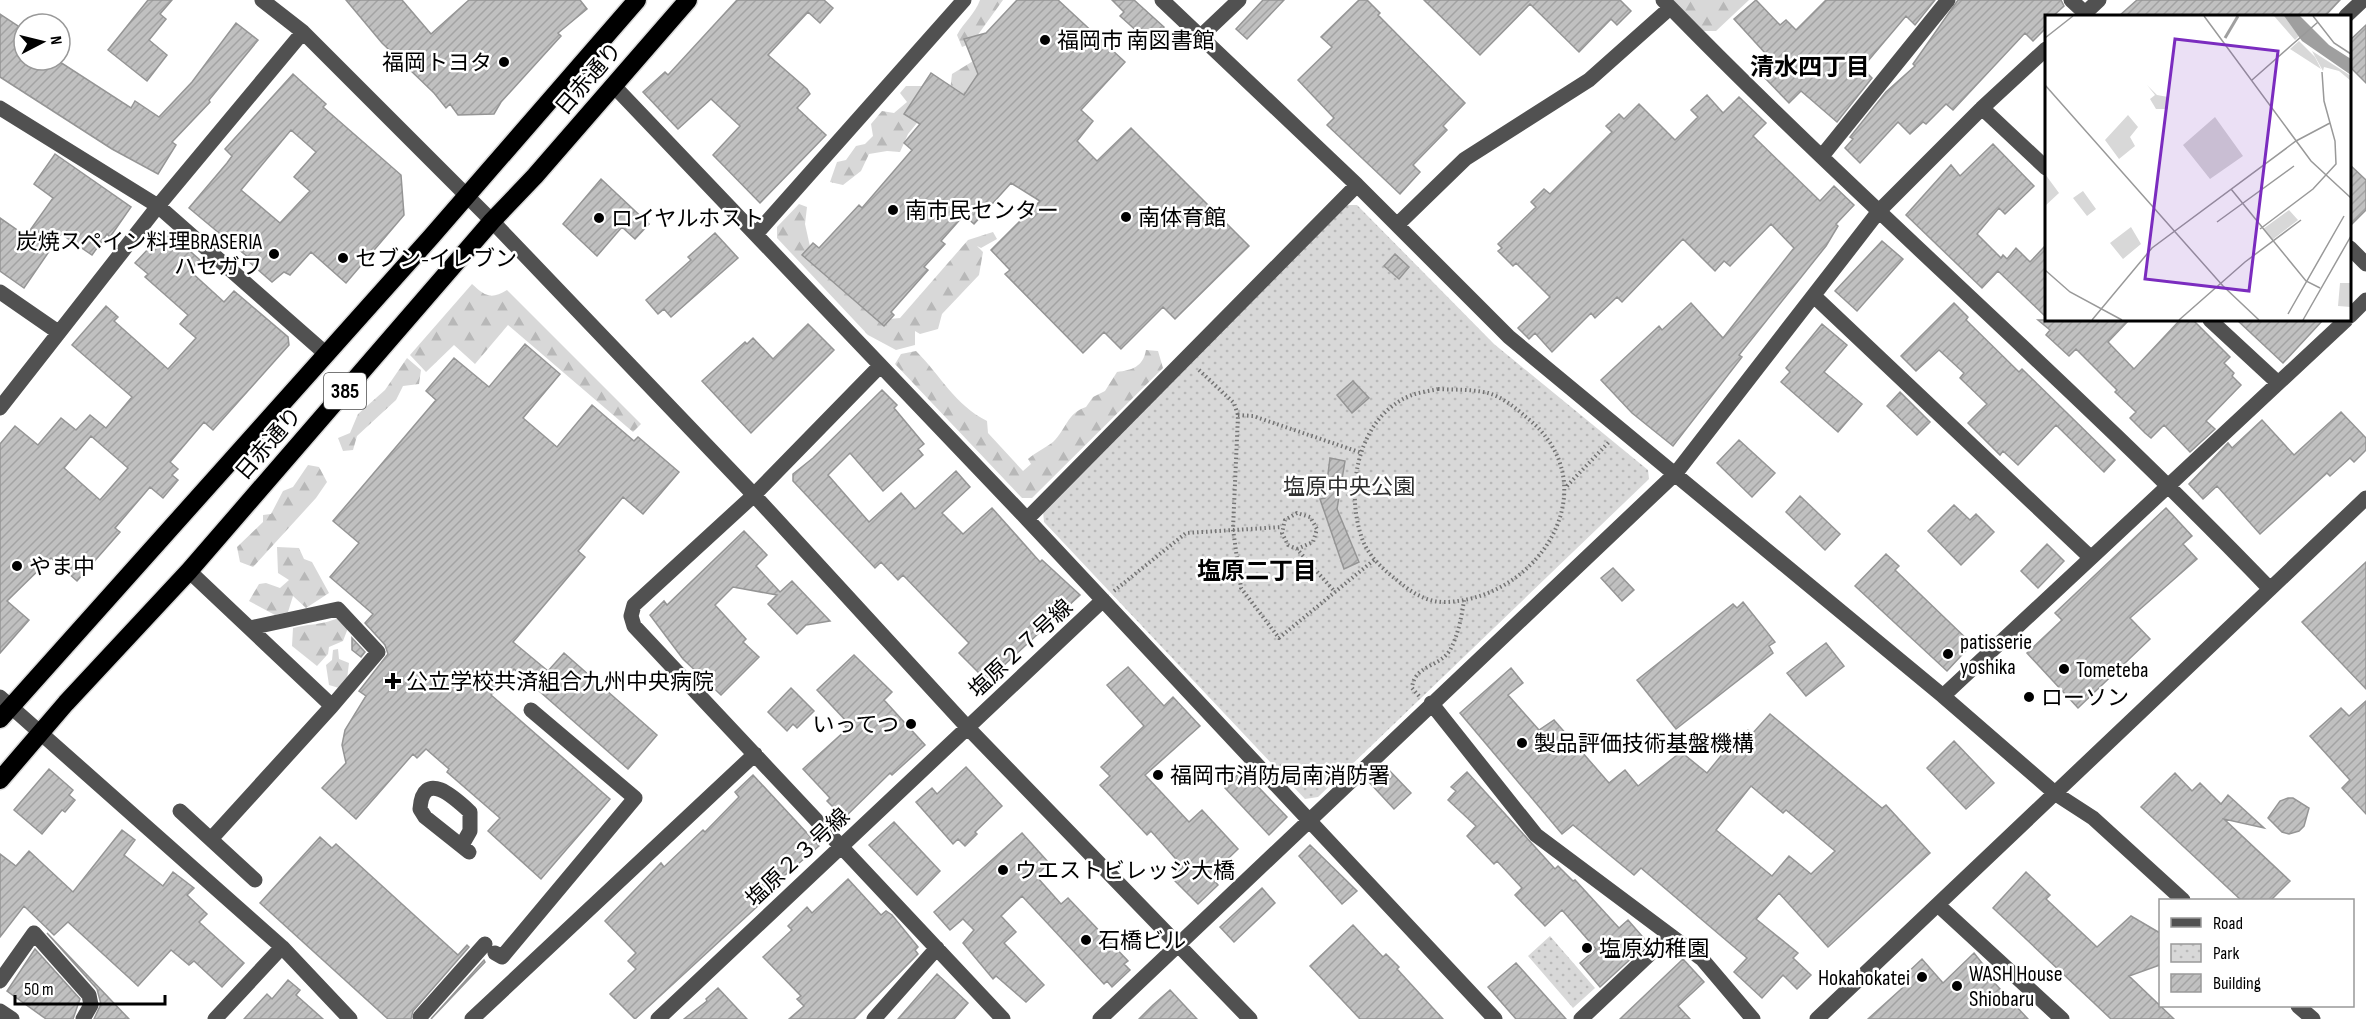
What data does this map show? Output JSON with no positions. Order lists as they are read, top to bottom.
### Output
{
  "streets": {
    "highway": ["日赤通り", "385"],
    "street": ["塩原２７号線", "塩原２３号線"]
  },
  "crossings": [
    ["塩原２７号線", "塩原２３号線"]
  ],
  "districts": ["清水四丁目", "塩原二丁目"],
  "parks": ["塩原中央公園"],
  "places": {
    "other": [
      "福岡市 南図書館",
      "福岡トヨタ",
      "南市民センター",
      "南体育館",
      "ロイヤルホスト",
      "炭焼スペイン料理BRASERIA ハセガワ",
      "セブン-イレブン",
      "やま中",
      "patisserie yoshika",
      "Tometeba",
      "ローソン",
      "いってつ",
      "製品評価技術基盤機構",
      "福岡市消防局南消防署",
      "ウエストビレッジ大橋",
      "石橋ビル",
      "塩原幼稚園",
      "Hokahokatei",
      "WASH House Shiobaru"
    ],
    "health": ["公立学校共済組合九州中央病院"]
  },
  "legend": ["Road", "Park", "Building"],
  "scale_bar": "50 m",
  "north": "right"
}
